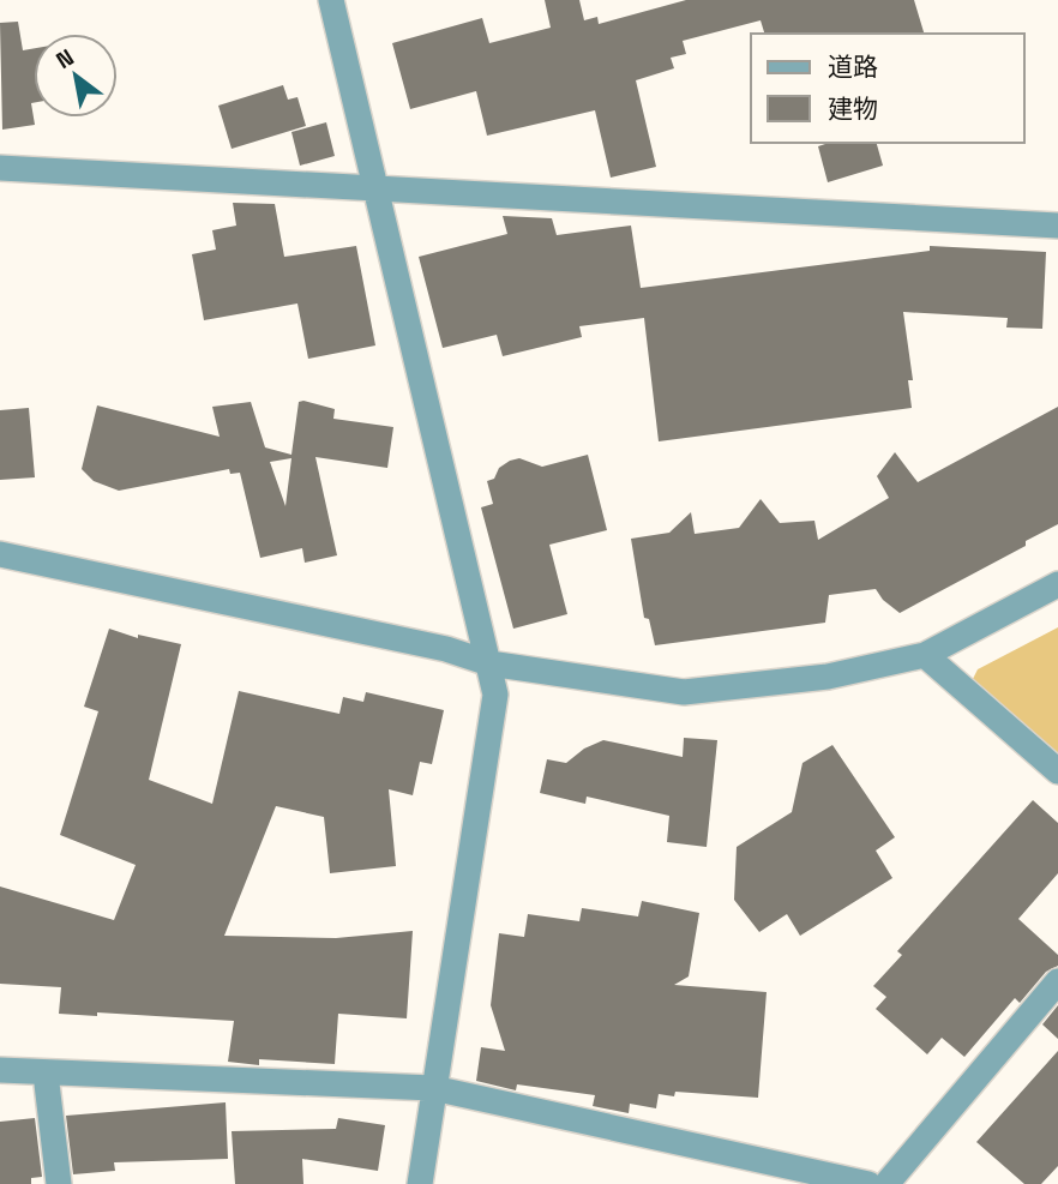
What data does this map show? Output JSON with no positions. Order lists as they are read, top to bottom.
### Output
{
  "legend": ["道路", "建物"],
  "north": "top left"
}
